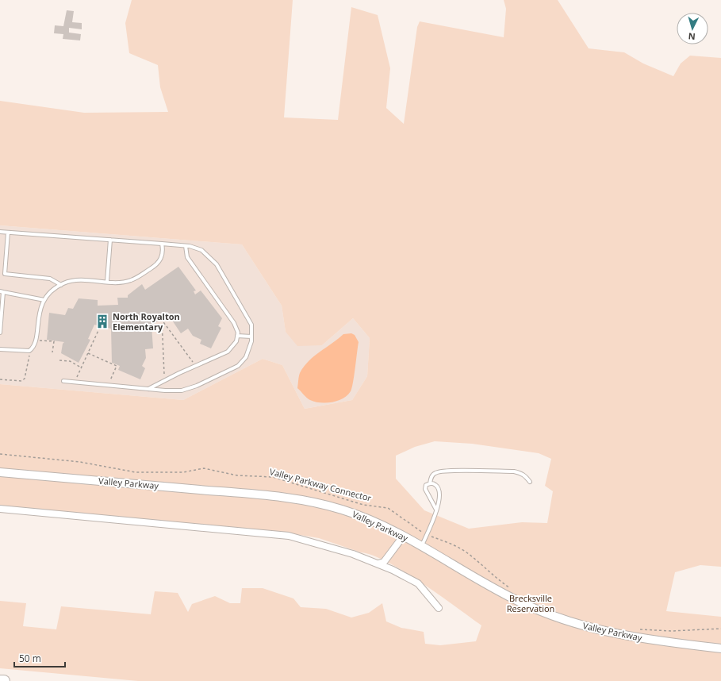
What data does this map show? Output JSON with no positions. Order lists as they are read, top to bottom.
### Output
{
  "streets": {
    "street": ["Valley Parkway"],
    "path": ["Valley Parkway Connector"]
  },
  "parks": ["Brecksville Reservation"],
  "places": {
    "building": ["North Royalton Elementary"]
  },
  "scale_bar": "50 m",
  "north": "bottom"
}
